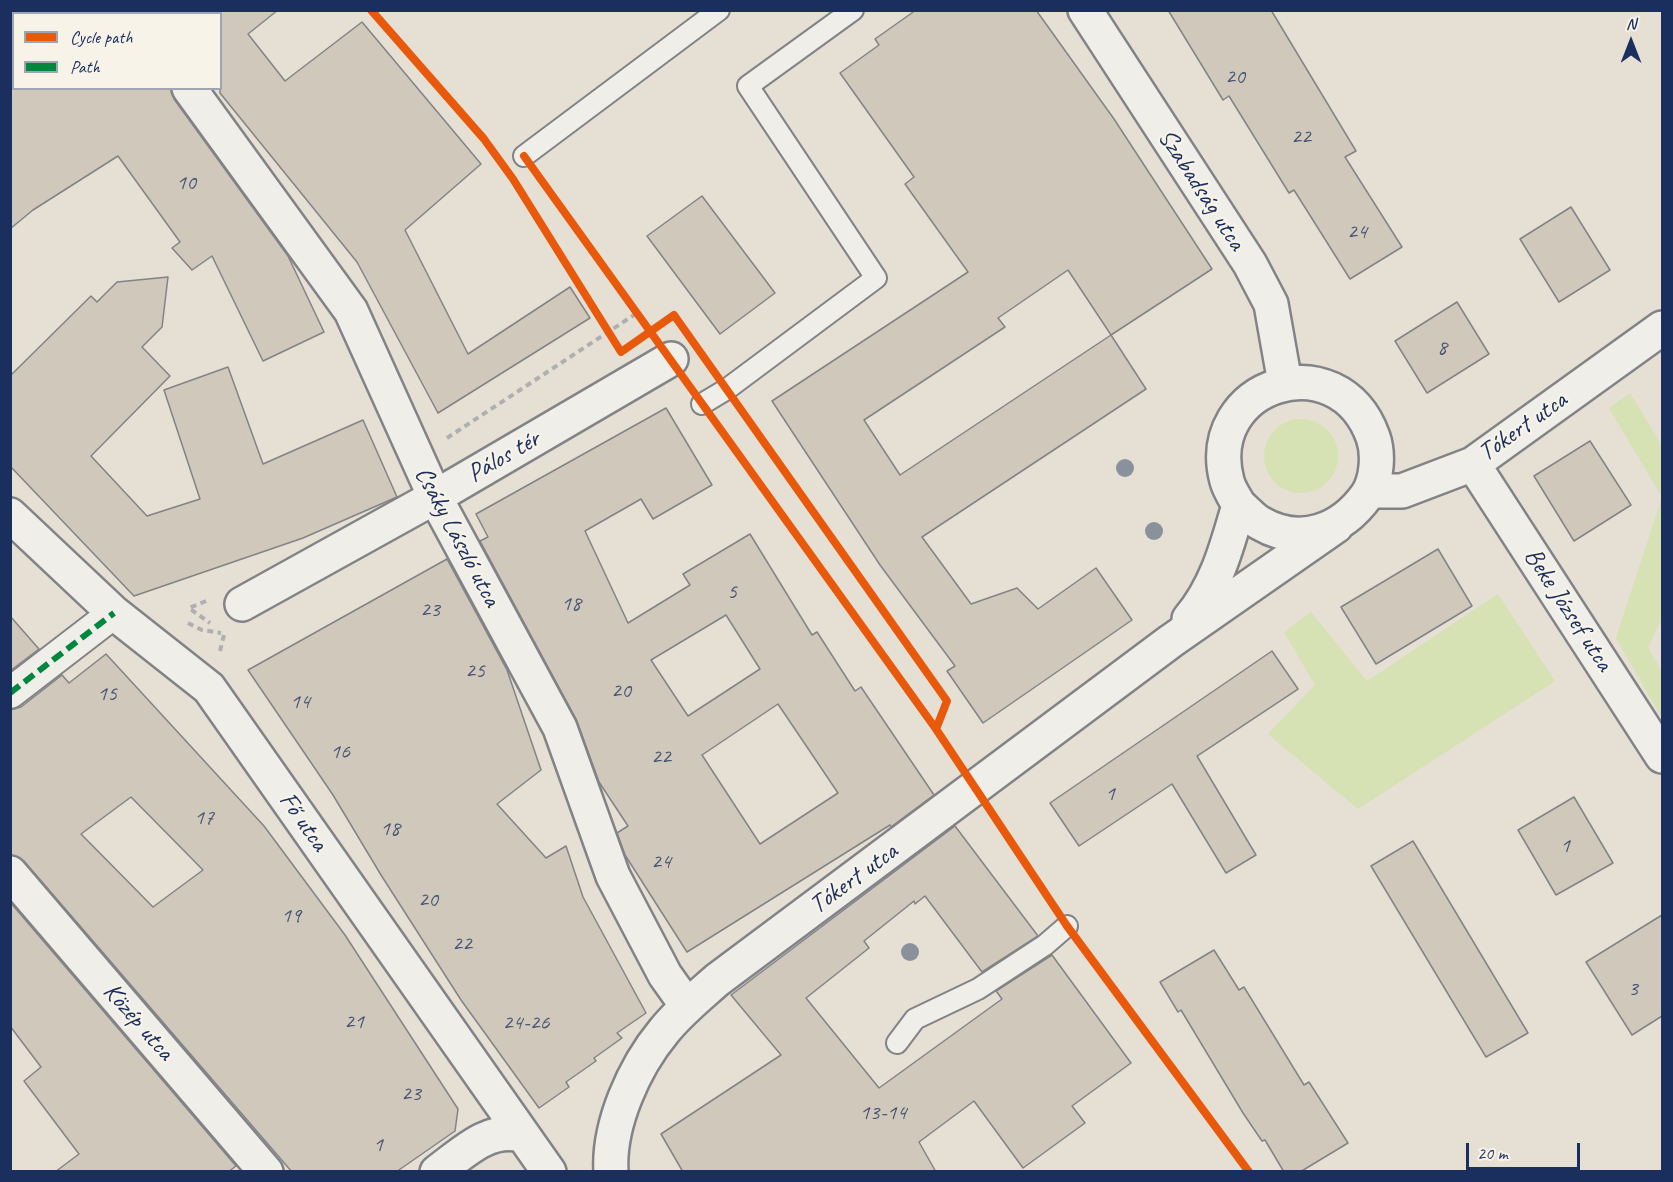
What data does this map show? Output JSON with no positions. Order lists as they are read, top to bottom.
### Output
{
  "streets": {
    "street": [
      "Szabadság utca",
      "Tókert utca",
      "Pálos tér",
      "Csáky László utca",
      "Beke József utca",
      "Fő utca",
      "Közép utca"
    ]
  },
  "crossings": [
    ["Szabadság utca", "Tókert utca"],
    ["Tókert utca", "Csáky László utca"],
    ["Tókert utca", "Beke József utca"],
    ["Pálos tér", "Csáky László utca"]
  ],
  "house_numbers": [
    "20",
    "22",
    "10",
    "24",
    "8",
    "5",
    "18",
    "23",
    "25",
    "20",
    "15",
    "14",
    "16",
    "22",
    "1",
    "17",
    "18",
    "1",
    "24",
    "20",
    "19",
    "22",
    "3",
    "21",
    "24-26",
    "23",
    "13-14",
    "1"
  ],
  "legend": ["Cycle path", "Path"],
  "scale_bar": "20 m",
  "north": "top"
}
